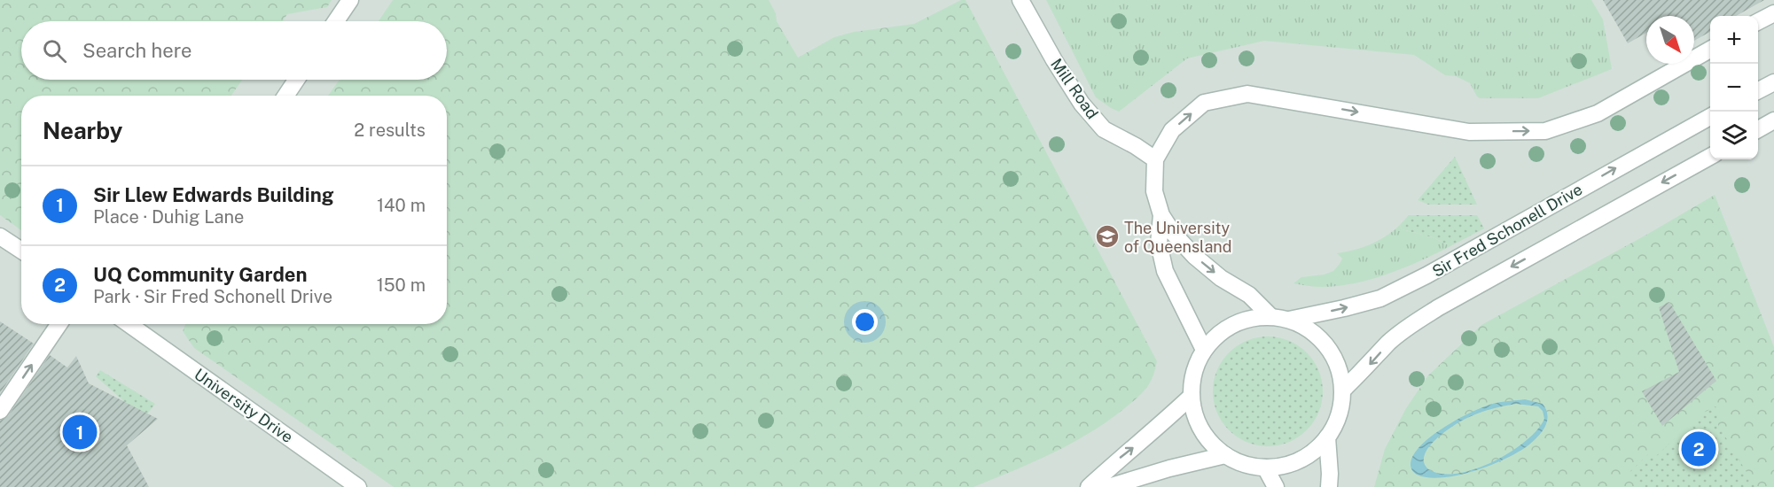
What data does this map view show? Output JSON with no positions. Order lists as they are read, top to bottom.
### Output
{
  "streets": {
    "street": ["Mill Road", "Sir Fred Schonell Drive", "University Drive"]
  },
  "places": {
    "school or university": ["The University of Queensland"]
  },
  "north": "bottom right",
  "page": {
    "map_buttons": ["+", "−"],
    "search": "Search here",
    "heading": ["Nearby", "2 results"],
    "list": [
      {
        "mark": "1",
        "name": "Sir Llew Edwards Building",
        "note": "Place · Duhig Lane",
        "value": "140 m"
      },
      {
        "mark": "2",
        "name": "UQ Community Garden",
        "note": "Park · Sir Fred Schonell Drive",
        "value": "150 m"
      }
    ],
    "pins": ["1", "2"]
  }
}
